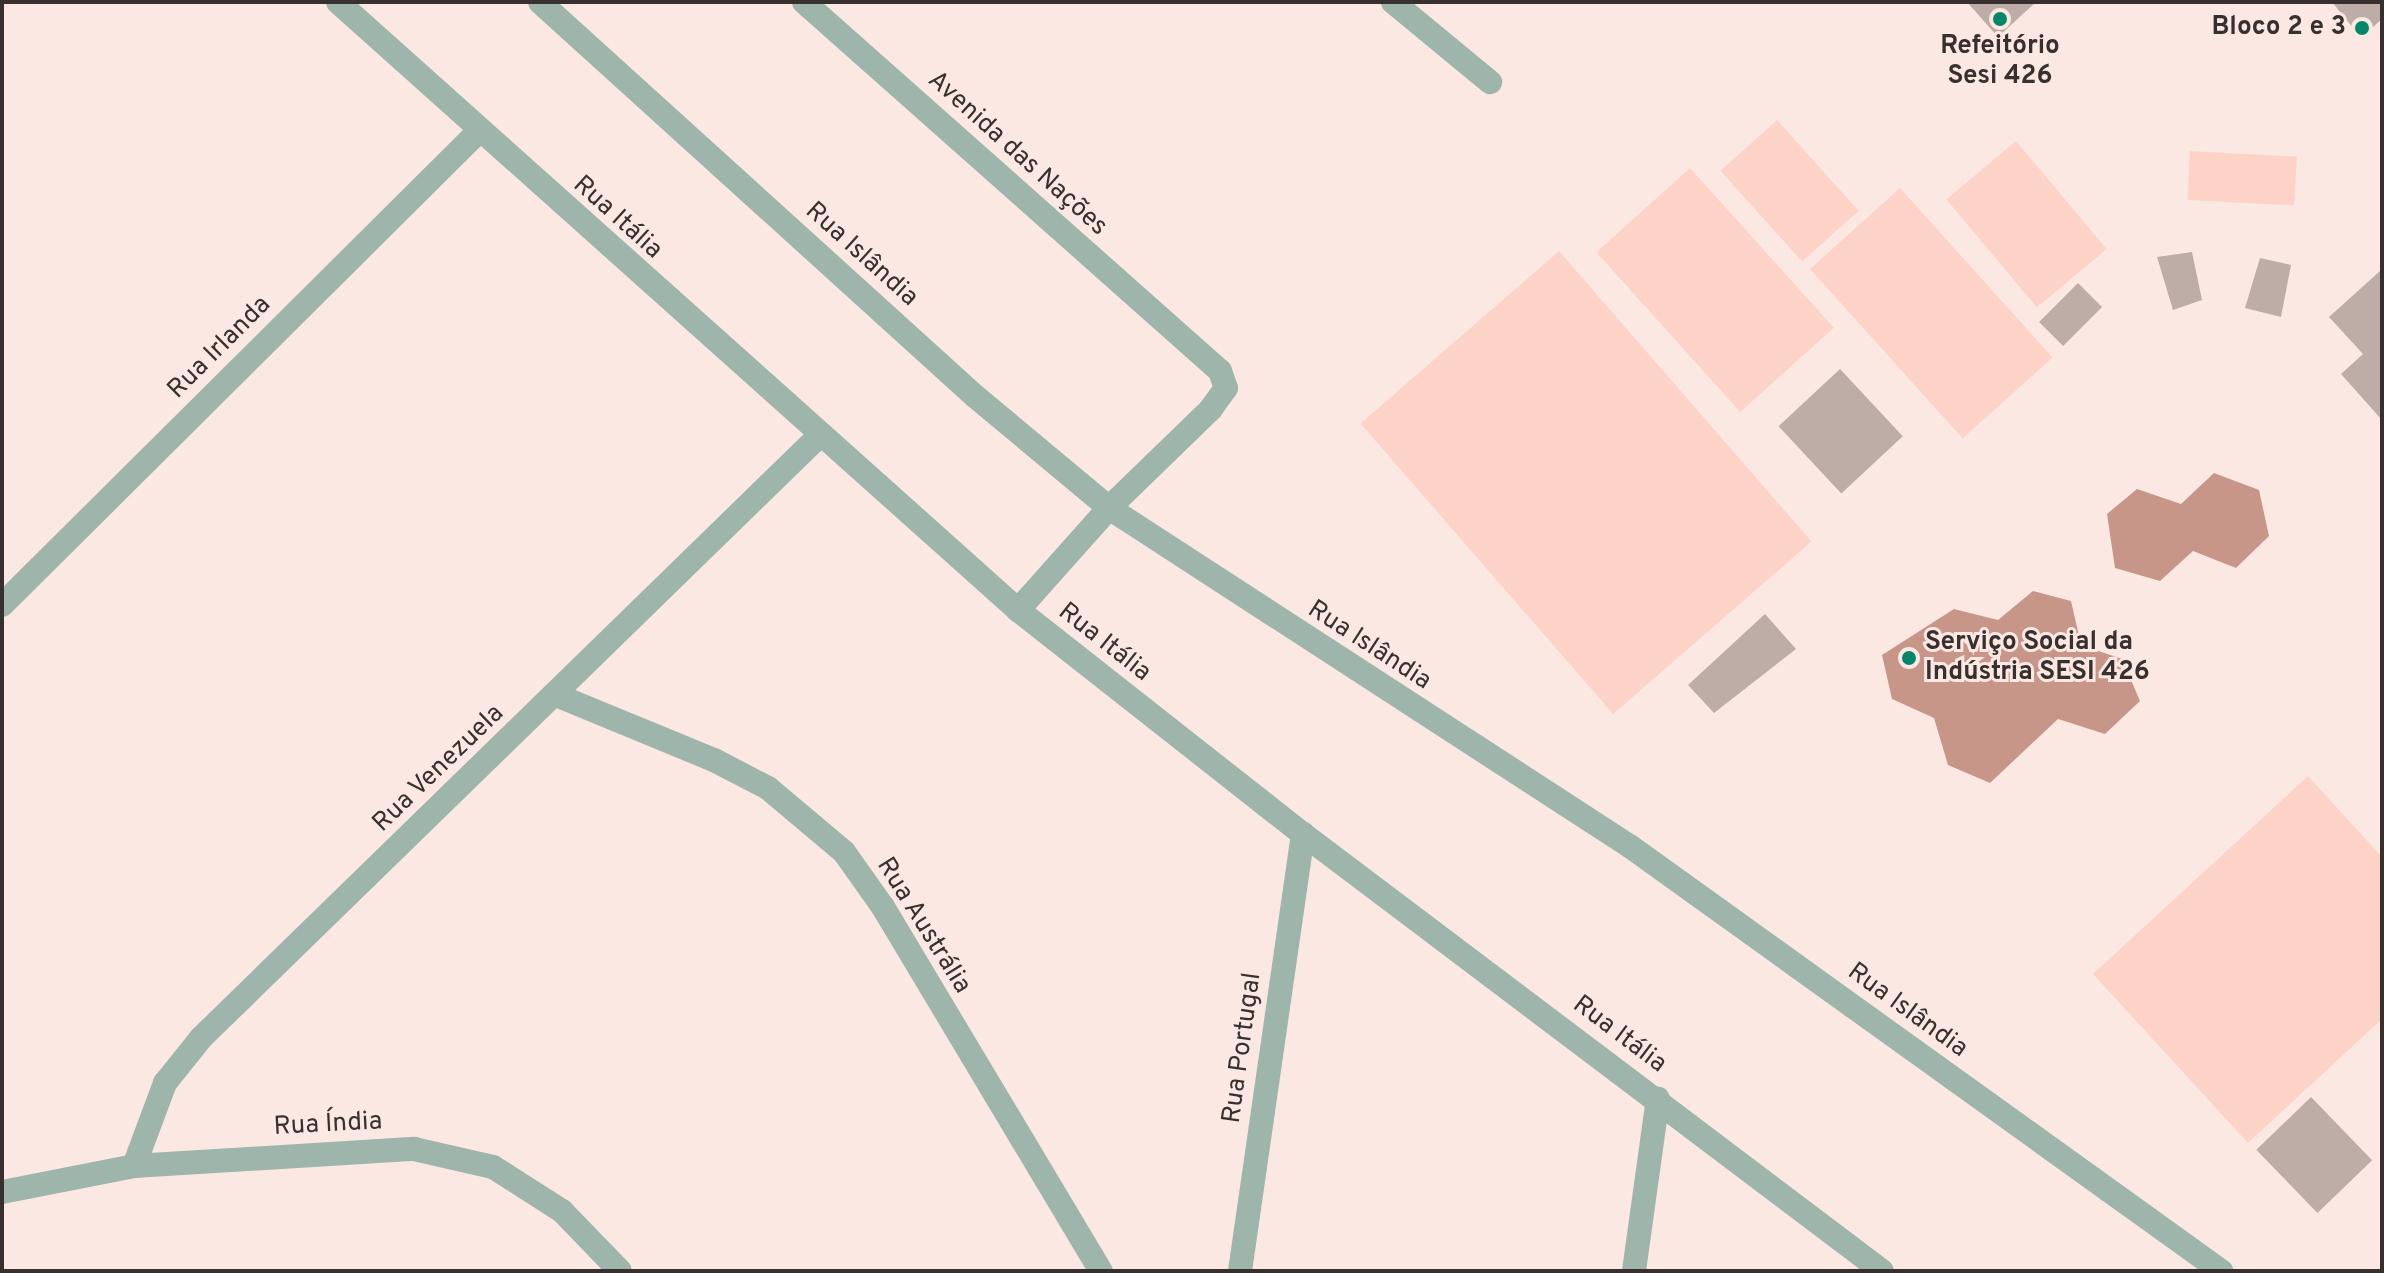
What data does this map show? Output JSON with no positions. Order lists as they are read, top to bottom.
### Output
{
  "streets": {
    "street": [
      "Avenida das Nações",
      "Rua Itália",
      "Rua Islândia",
      "Rua Irlanda",
      "Rua Venezuela",
      "Rua Austrália",
      "Rua Portugal",
      "Rua Índia"
    ]
  },
  "crossings": [
    ["Avenida das Nações", "Rua Islândia"],
    ["Rua Itália", "Rua Irlanda"],
    ["Rua Itália", "Rua Venezuela"],
    ["Rua Itália", "Rua Portugal"],
    ["Rua Venezuela", "Rua Austrália"],
    ["Rua Venezuela", "Rua Índia"]
  ],
  "places": ["Refeitório Sesi 426", "Bloco 2 e 3", "Serviço Social da Indústria SESI 426"]
}
